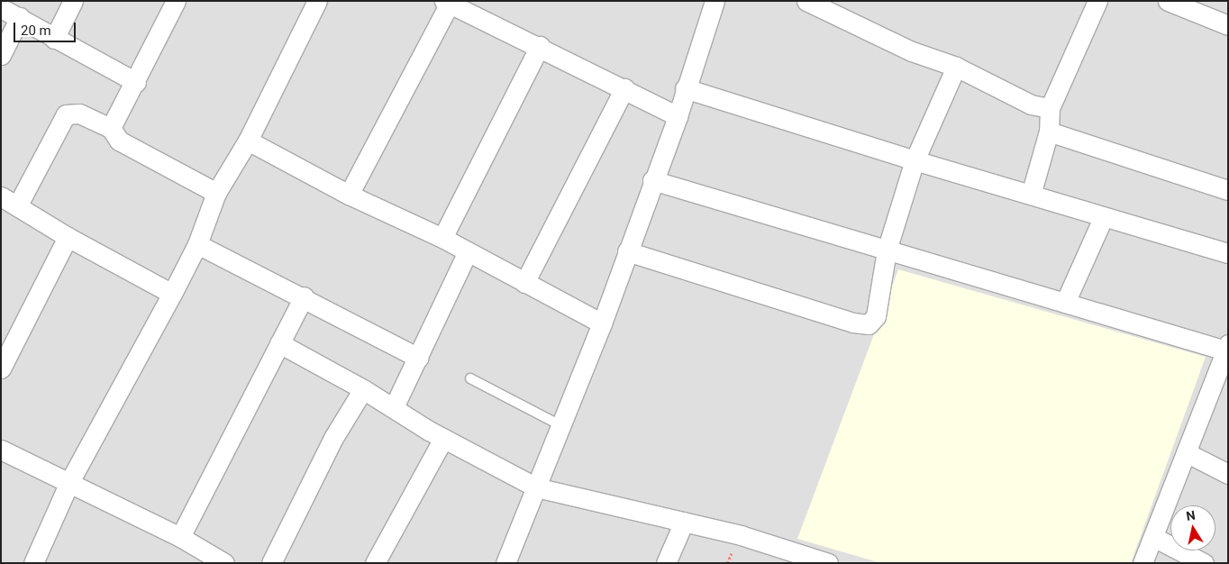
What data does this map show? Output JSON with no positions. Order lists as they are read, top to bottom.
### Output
{
  "scale_bar": "20 m",
  "north": "top"
}
